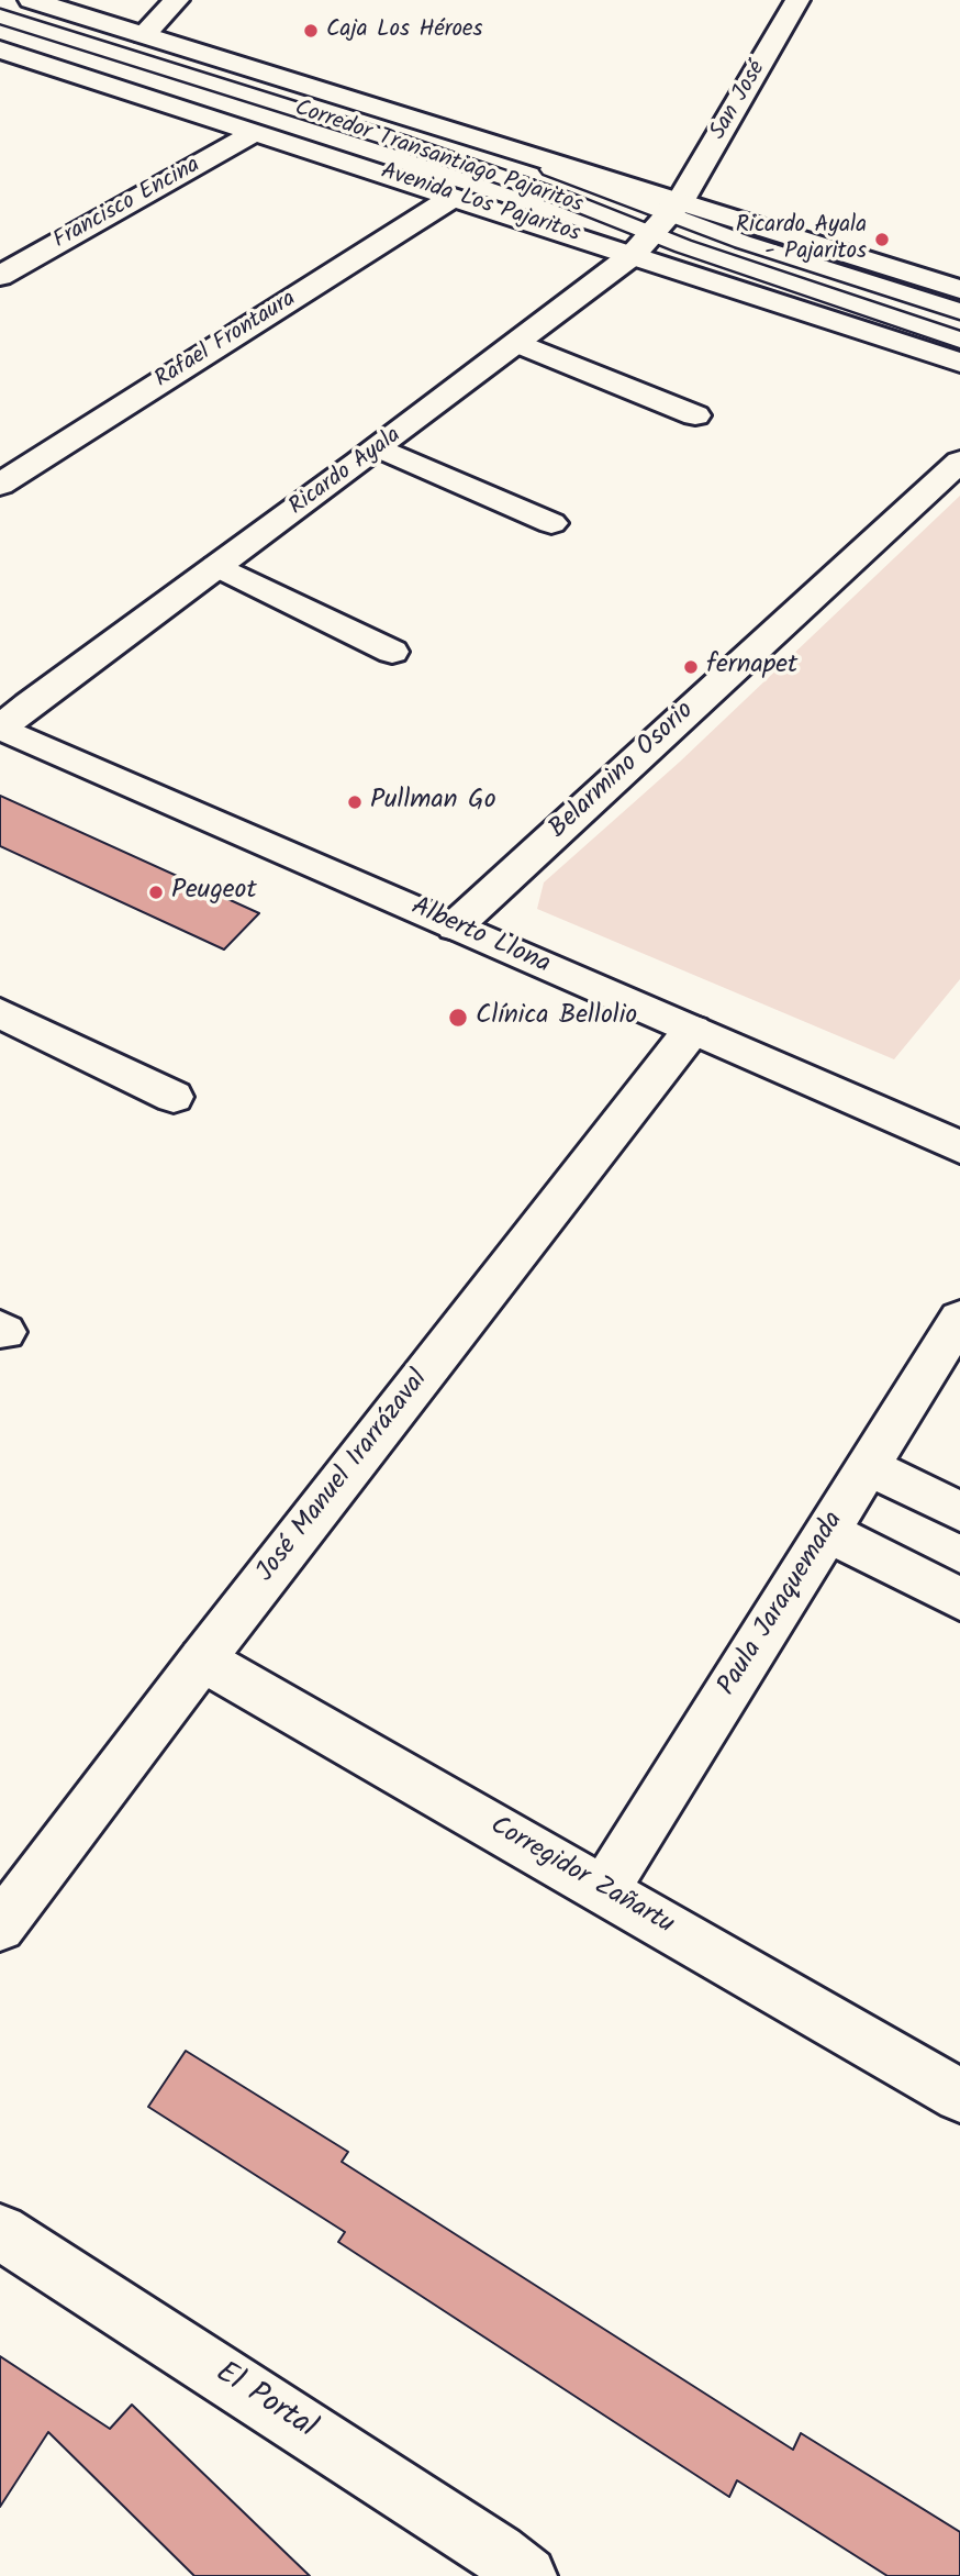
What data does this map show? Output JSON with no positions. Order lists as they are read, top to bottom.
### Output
{
  "streets": {
    "street": [
      "San José",
      "Francisco Encina",
      "Avenida Los Pajaritos",
      "Rafael Frontaura",
      "Ricardo Ayala",
      "Belarmino Osorio",
      "Alberto Llona",
      "José Manuel Irarrázaval",
      "Paula Jaraquemada",
      "Corregidor Zañartu",
      "El Portal"
    ],
    "lane": ["Corredor Transantiago Pajaritos"]
  },
  "crossings": [
    ["San José", "Corredor Transantiago Pajaritos"],
    ["San José", "Avenida Los Pajaritos"],
    ["San José", "Ricardo Ayala"],
    ["Corredor Transantiago Pajaritos", "Avenida Los Pajaritos"],
    ["Corredor Transantiago Pajaritos", "Ricardo Ayala"],
    ["Francisco Encina", "Avenida Los Pajaritos"],
    ["Avenida Los Pajaritos", "Rafael Frontaura"],
    ["Avenida Los Pajaritos", "Ricardo Ayala"],
    ["Ricardo Ayala", "Alberto Llona"],
    ["Belarmino Osorio", "Alberto Llona"],
    ["Alberto Llona", "José Manuel Irarrázaval"],
    ["José Manuel Irarrázaval", "Corregidor Zañartu"],
    ["Paula Jaraquemada", "Corregidor Zañartu"]
  ],
  "places": [
    "Caja Los Héroes",
    "Ricardo Ayala - Pajaritos",
    "fernapet",
    "Pullman Go",
    "Peugeot",
    "Clínica Bellolio"
  ]
}
